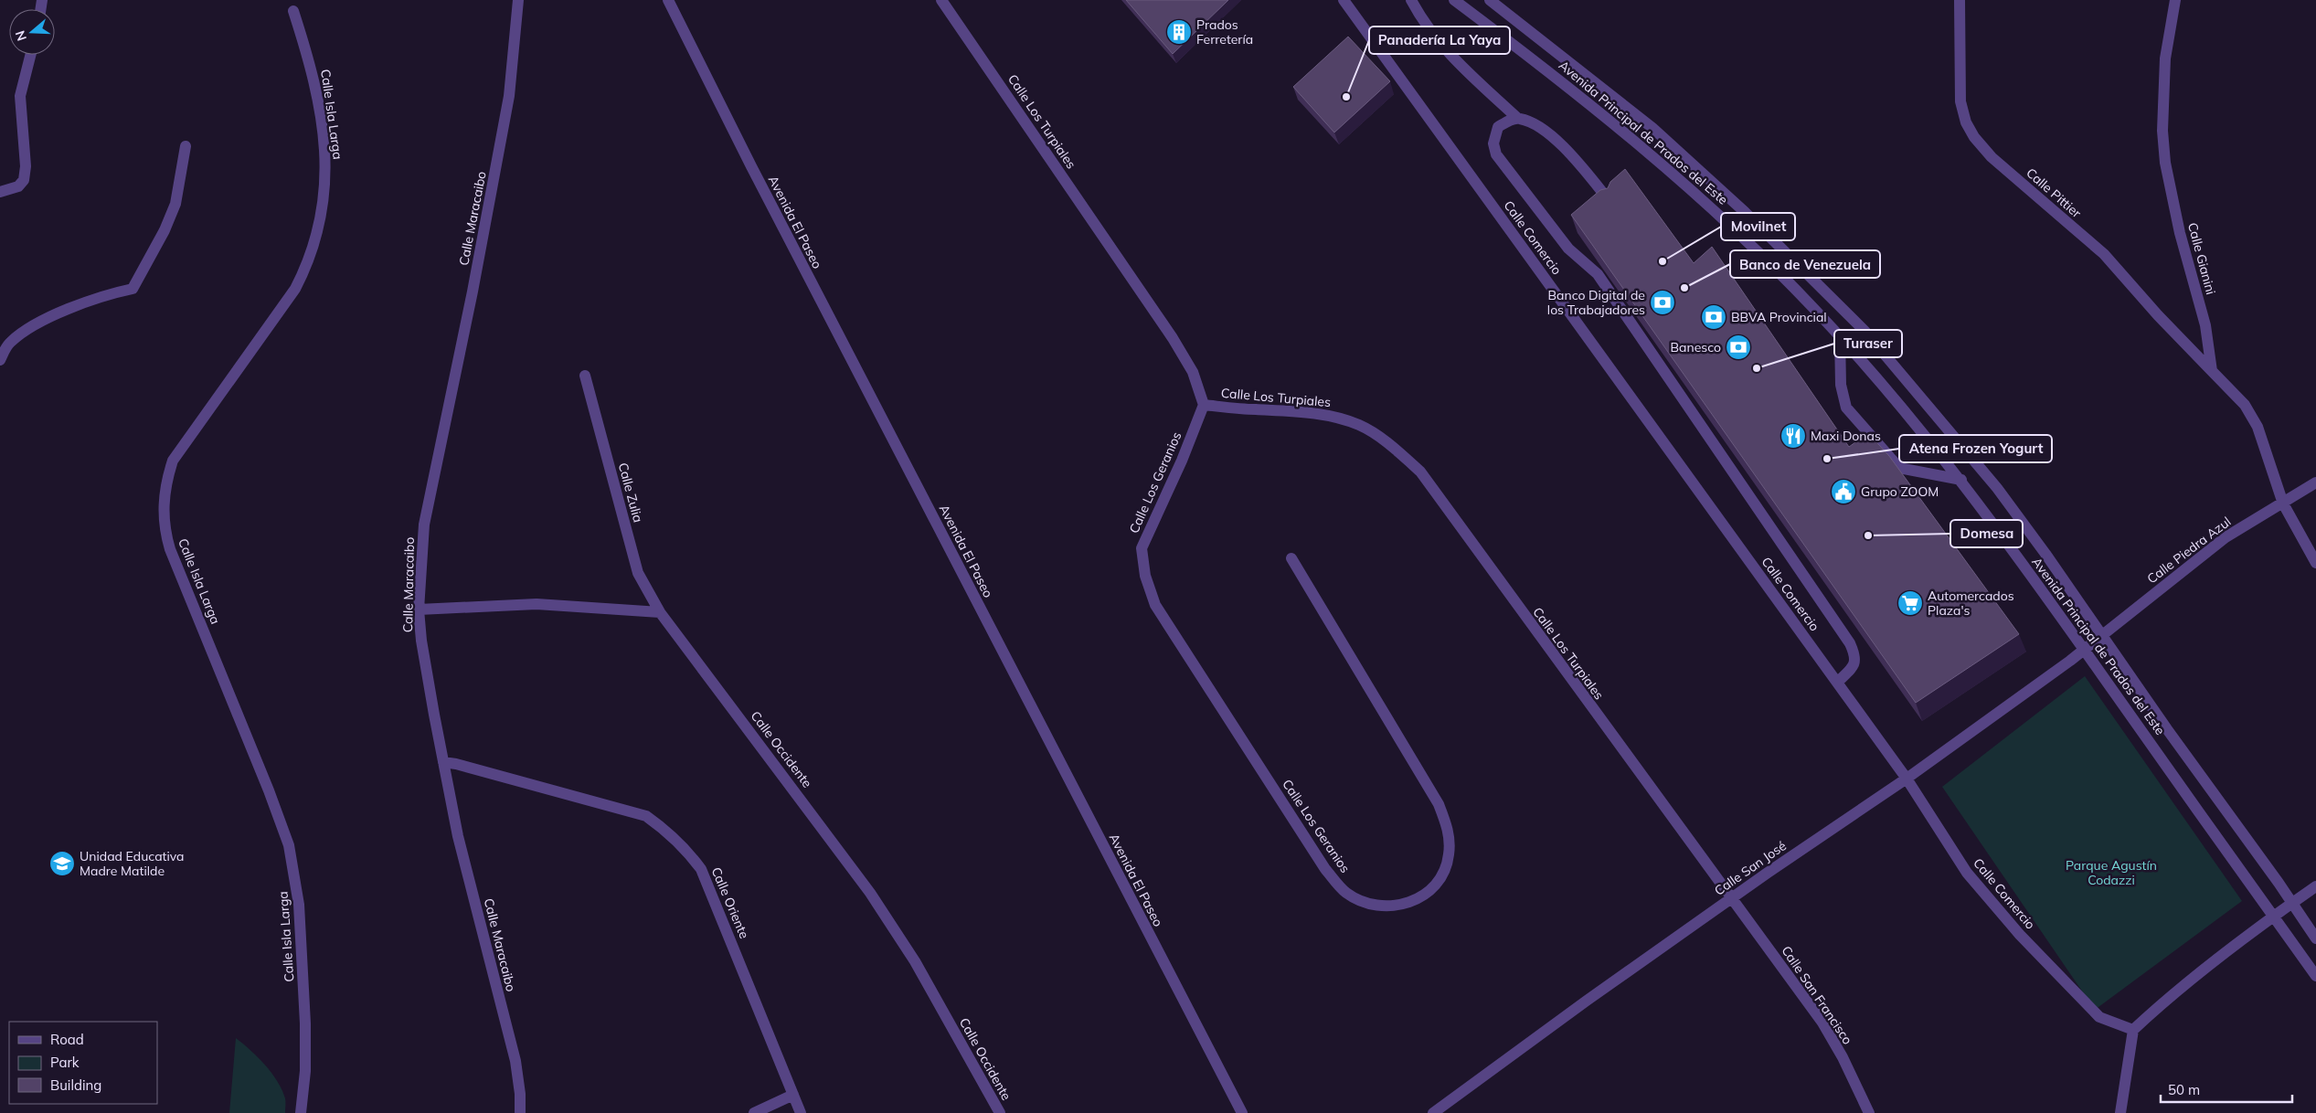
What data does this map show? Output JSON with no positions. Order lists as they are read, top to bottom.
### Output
{
  "streets": {
    "street": [
      "Calle Isla Larga",
      "Calle Los Turpiales",
      "Avenida Principal de Prados del Este",
      "Calle Pittier",
      "Calle Maracaibo",
      "Avenida El Paseo",
      "Calle Comercio",
      "Calle Gianini",
      "Calle Los Geranios",
      "Calle Zulia",
      "Calle Piedra Azul",
      "Calle Occidente",
      "Calle San José",
      "Calle Oriente",
      "Calle San Francisco"
    ]
  },
  "crossings": [
    ["Calle Los Turpiales", "Calle Los Geranios"],
    ["Calle Los Turpiales", "Calle San José"],
    ["Calle Los Turpiales", "Calle San Francisco"],
    ["Avenida Principal de Prados del Este", "Calle Piedra Azul"],
    ["Avenida Principal de Prados del Este", "Calle San José"],
    ["Calle Pittier", "Calle Gianini"],
    ["Calle Maracaibo", "Calle Oriente"],
    ["Calle Comercio", "Calle San José"],
    ["Calle Zulia", "Calle Occidente"],
    ["Calle Piedra Azul", "Calle San José"],
    ["Calle San José", "Calle San Francisco"]
  ],
  "parks": ["Parque Agustín Codazzi"],
  "places": {
    "building": ["Prados Ferretería"],
    "other": [
      "Panadería La Yaya",
      "Movilnet",
      "Banco de Venezuela",
      "Turaser",
      "Atena Frozen Yogurt",
      "Domesa"
    ],
    "bank": ["Banco Digital de los Trabajadores", "BBVA Provincial", "Banesco"],
    "restaurant": ["Maxi Donas"],
    "public building": ["Grupo ZOOM"],
    "supermarket": ["Automercados Plaza's"],
    "school or university": ["Unidad Educativa Madre Matilde"]
  },
  "legend": ["Road", "Park", "Building"],
  "scale_bar": "50 m",
  "north": "left"
}
